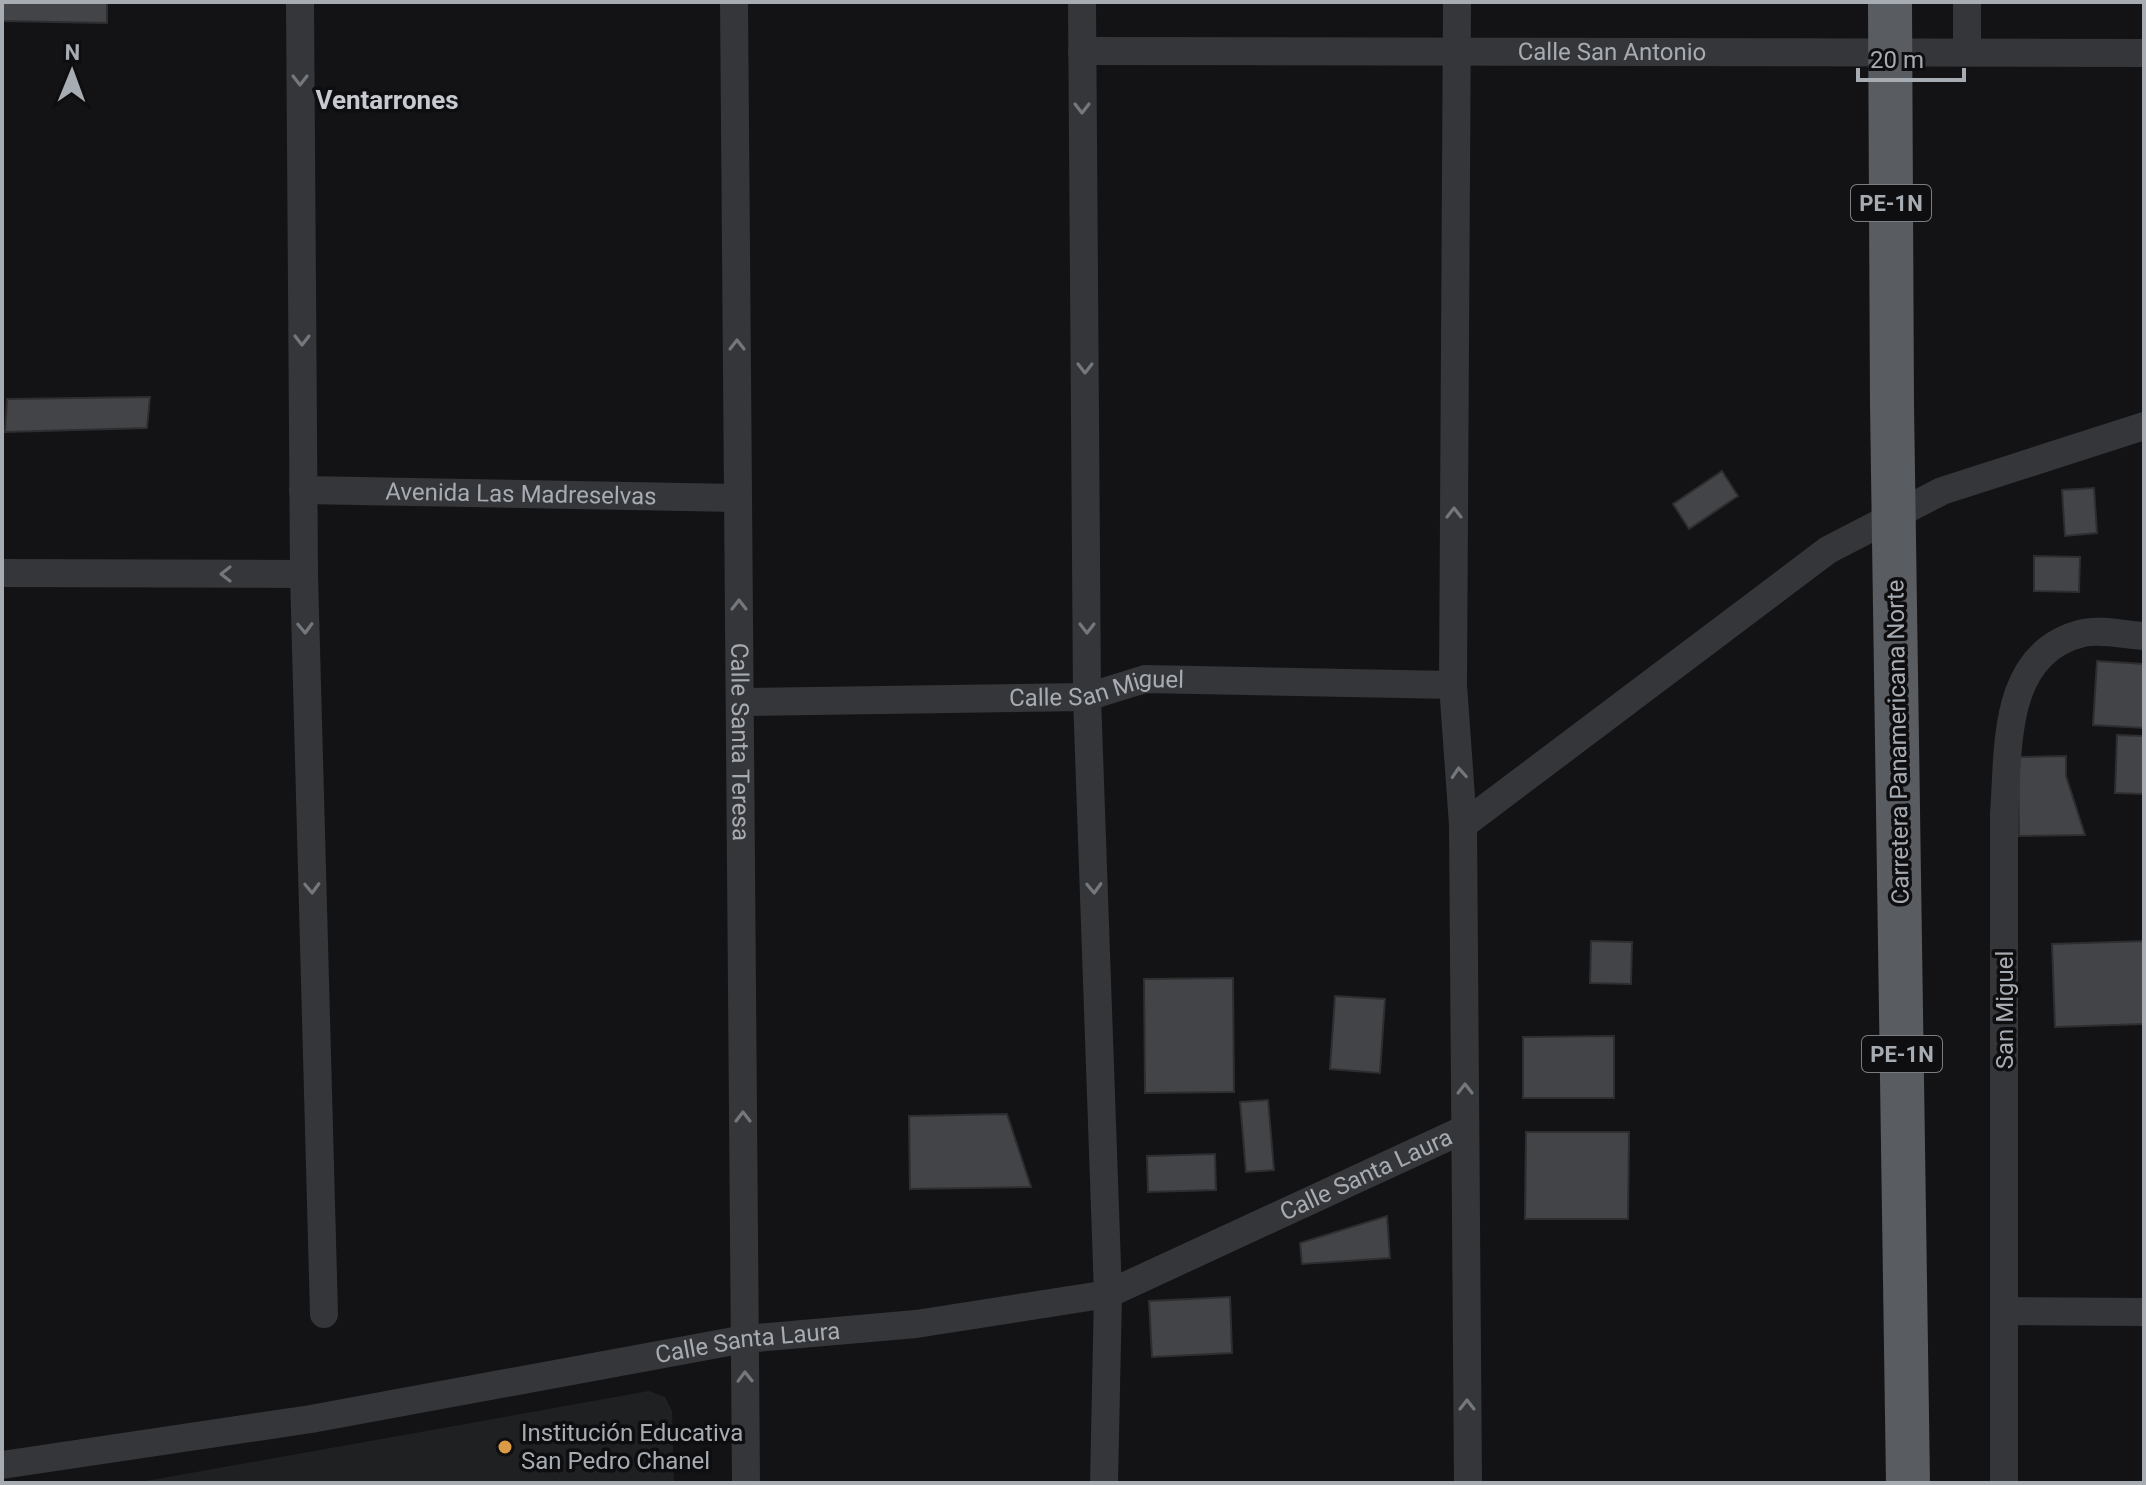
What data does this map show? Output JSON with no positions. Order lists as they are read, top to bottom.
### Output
{
  "streets": {
    "highway": ["PE-1N", "Carretera Panamericana Norte"],
    "street": [
      "Calle San Antonio",
      "Avenida Las Madreselvas",
      "Calle San Miguel",
      "Calle Santa Teresa",
      "San Miguel",
      "Calle Santa Laura"
    ]
  },
  "crossings": [
    ["Calle San Antonio", "Carretera Panamericana Norte"],
    ["Avenida Las Madreselvas", "Calle Santa Teresa"],
    ["Calle San Miguel", "Calle Santa Teresa"],
    ["Calle Santa Teresa", "Calle Santa Laura"]
  ],
  "one_way": ["Calle Santa Teresa"],
  "districts": ["Ventarrones"],
  "places": ["Institución Educativa San Pedro Chanel"],
  "scale_bar": "20 m",
  "north": "top"
}
